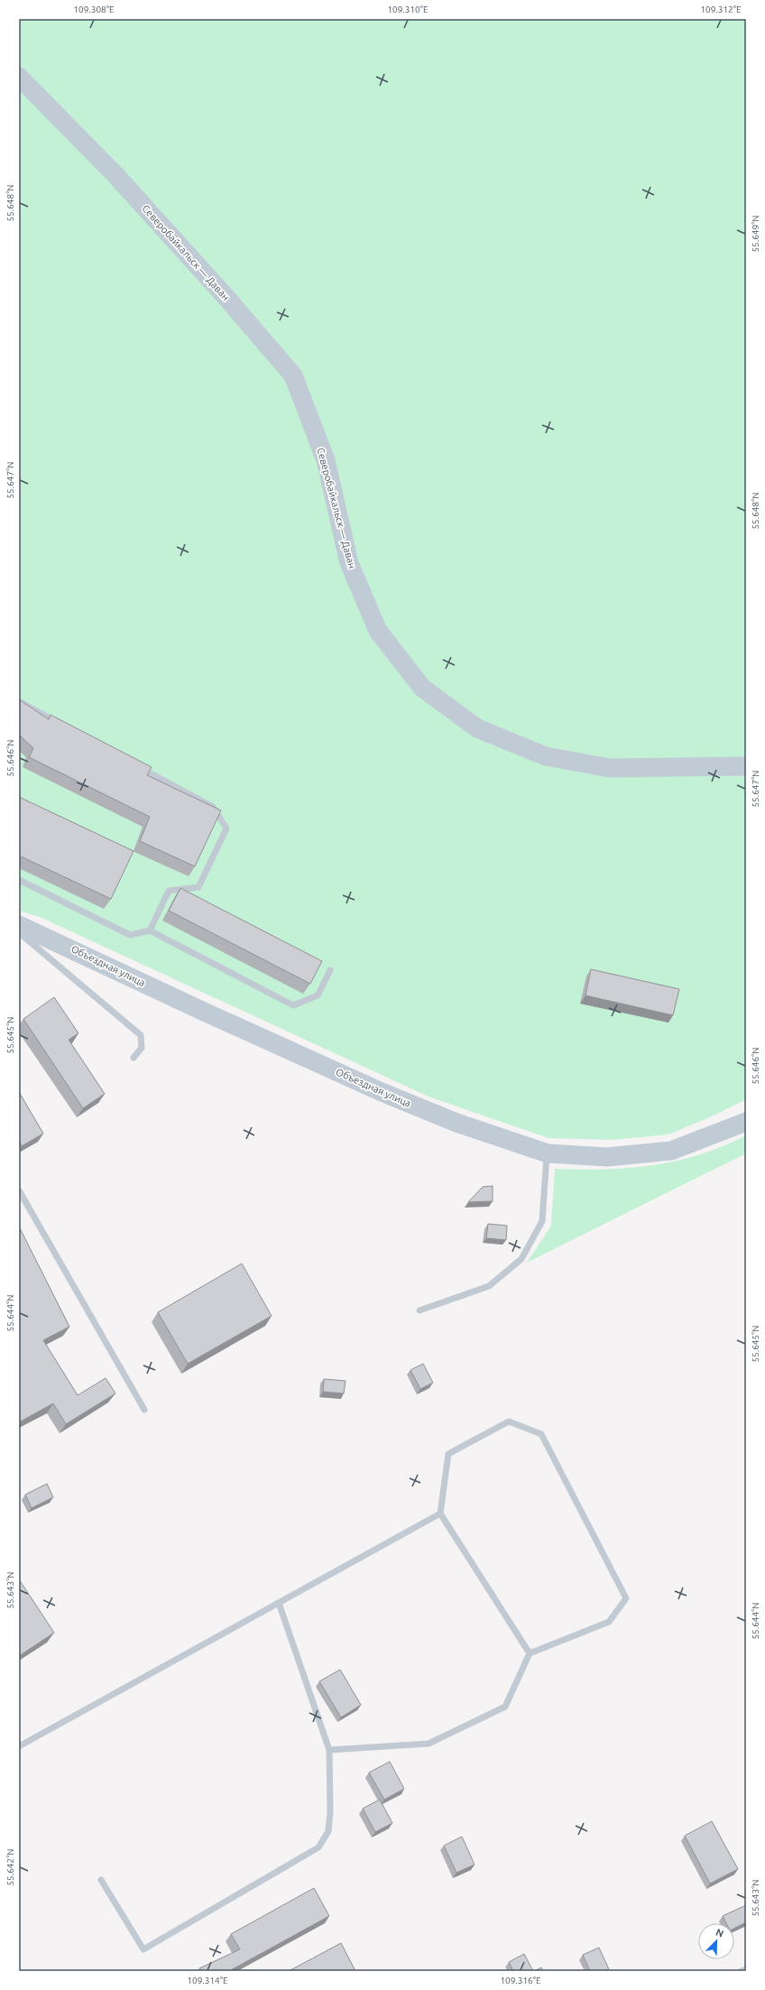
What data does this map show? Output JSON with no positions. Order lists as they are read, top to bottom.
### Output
{
  "streets": {
    "main road": ["Северобайкальск — Даван", "Объездная улица"]
  },
  "north": "top right",
  "coordinates": [
    "109.308°E",
    "109.310°E",
    "109.312°E",
    "55.648°N",
    "55.649°N",
    "55.647°N",
    "55.646°N",
    "55.645°N",
    "55.644°N",
    "55.643°N",
    "55.642°N",
    "109.314°E",
    "109.316°E"
  ]
}
